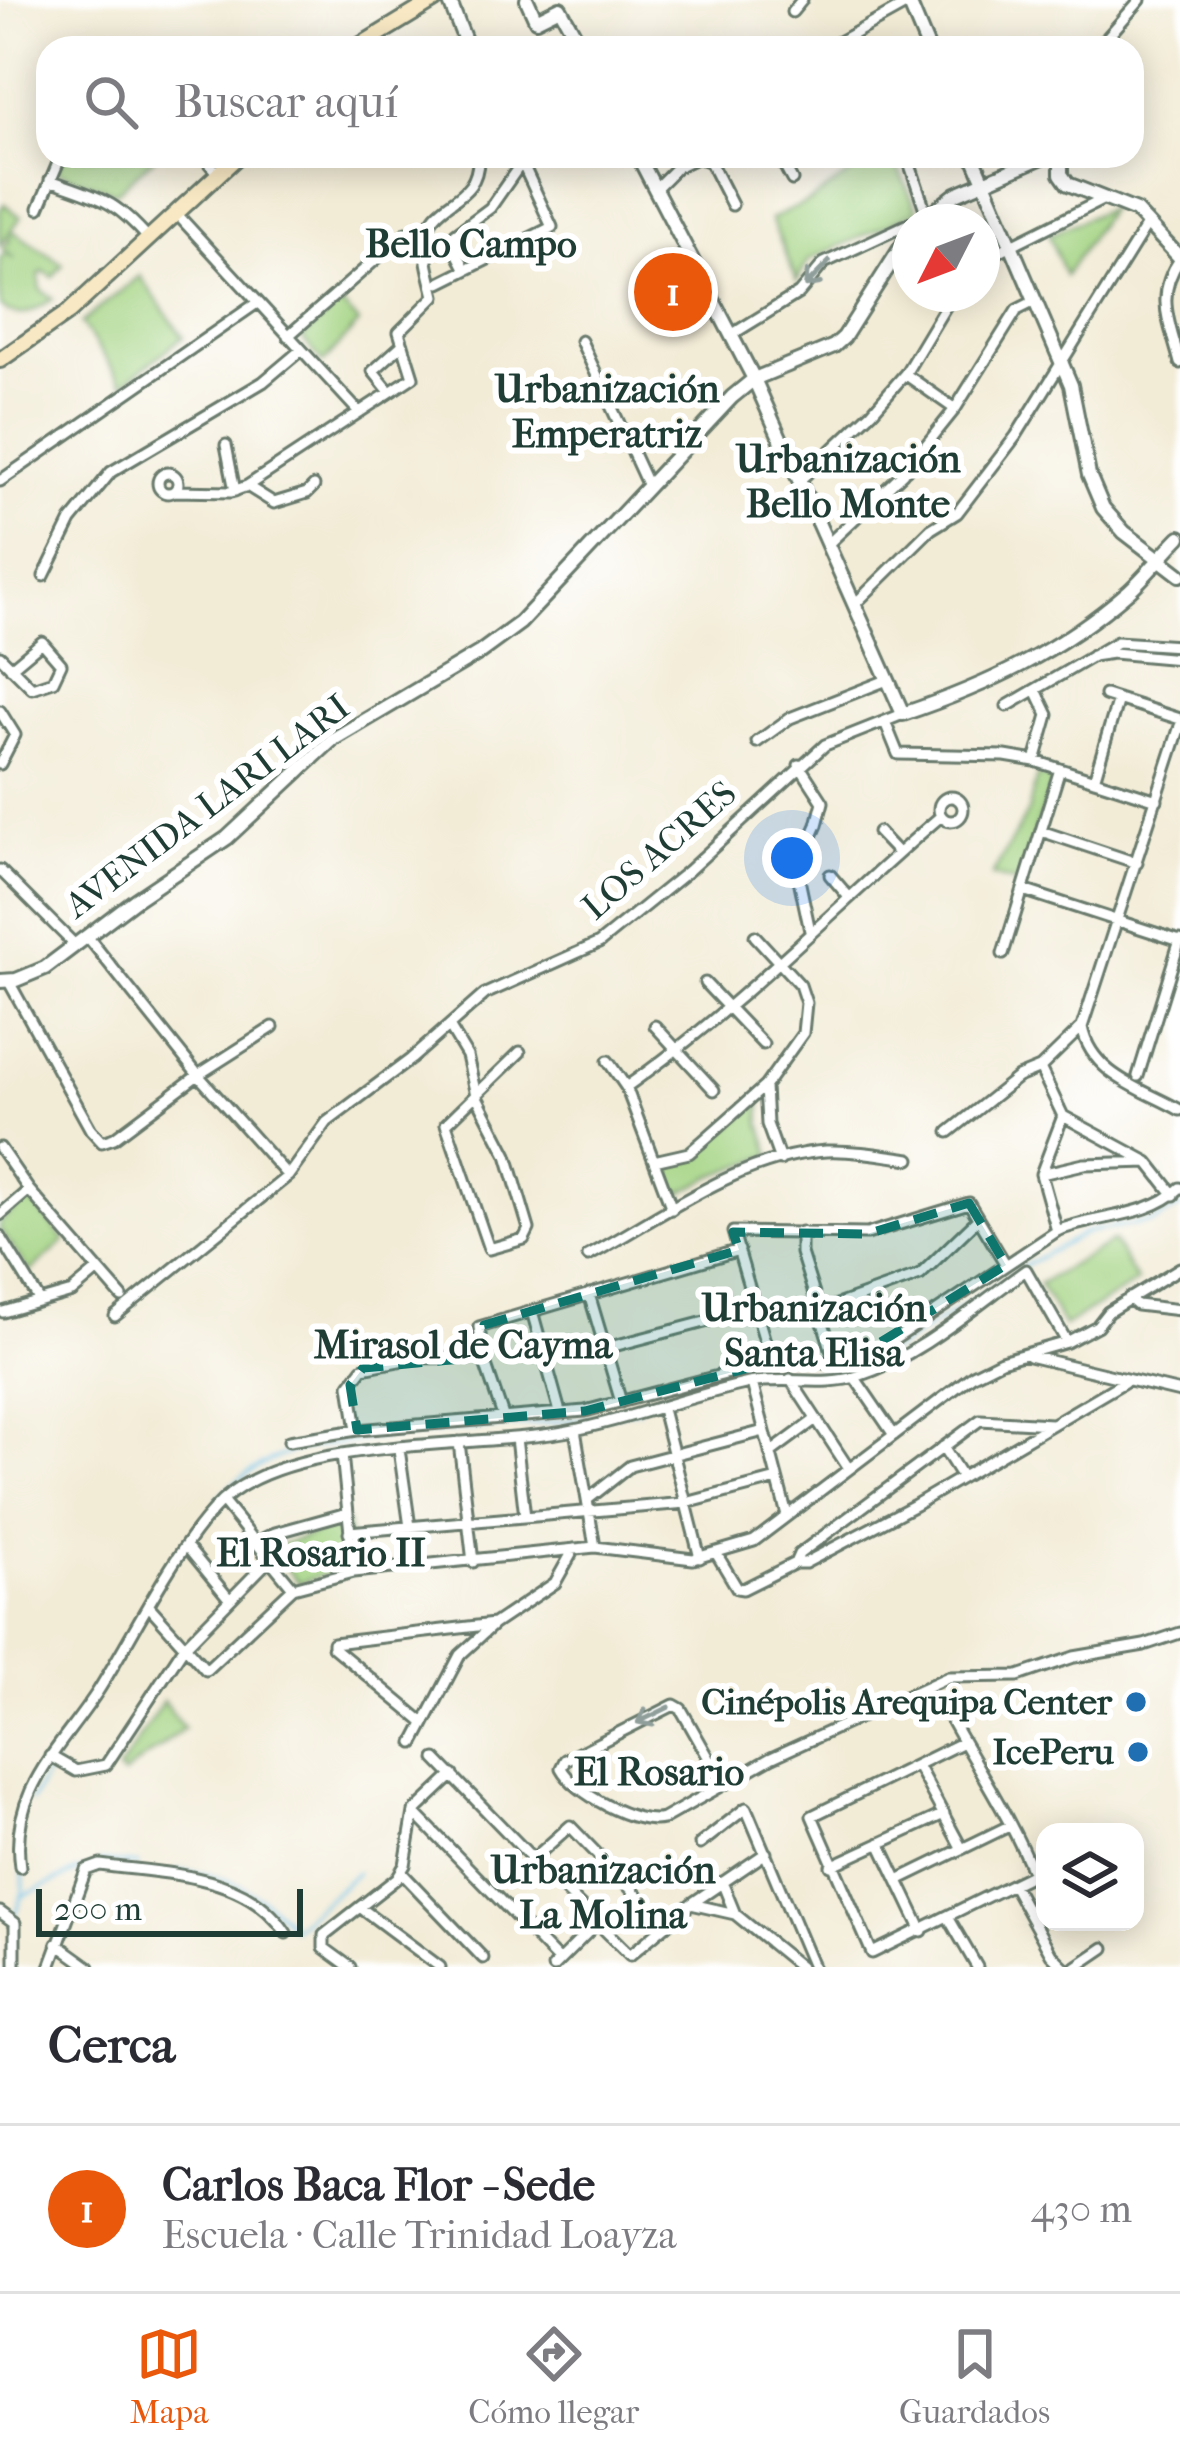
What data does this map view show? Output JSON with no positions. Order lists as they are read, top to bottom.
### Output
{
  "streets": {
    "street": ["AVENIDA LARI LARI", "LOS ACRES"]
  },
  "districts": [
    "Bello Campo",
    "Urbanización Emperatriz",
    "Urbanización Bello Monte",
    "Urbanización Santa Elisa",
    "Mirasol de Cayma",
    "El Rosario II",
    "El Rosario",
    "Urbanización La Molina"
  ],
  "places": ["Cinépolis Arequipa Center", "IcePeru"],
  "scale_bar": "200 m",
  "north": "bottom left",
  "page": {
    "search": "Buscar aquí",
    "pins": "1",
    "scale": "200 m",
    "heading": "Cerca",
    "list": [
      {
        "mark": "1",
        "name": "Carlos Baca Flor - Sede",
        "note": "Escuela · Calle Trinidad Loayza",
        "value": "430 m"
      }
    ],
    "nav": ["Mapa", "Cómo llegar", "Guardados"]
  }
}
